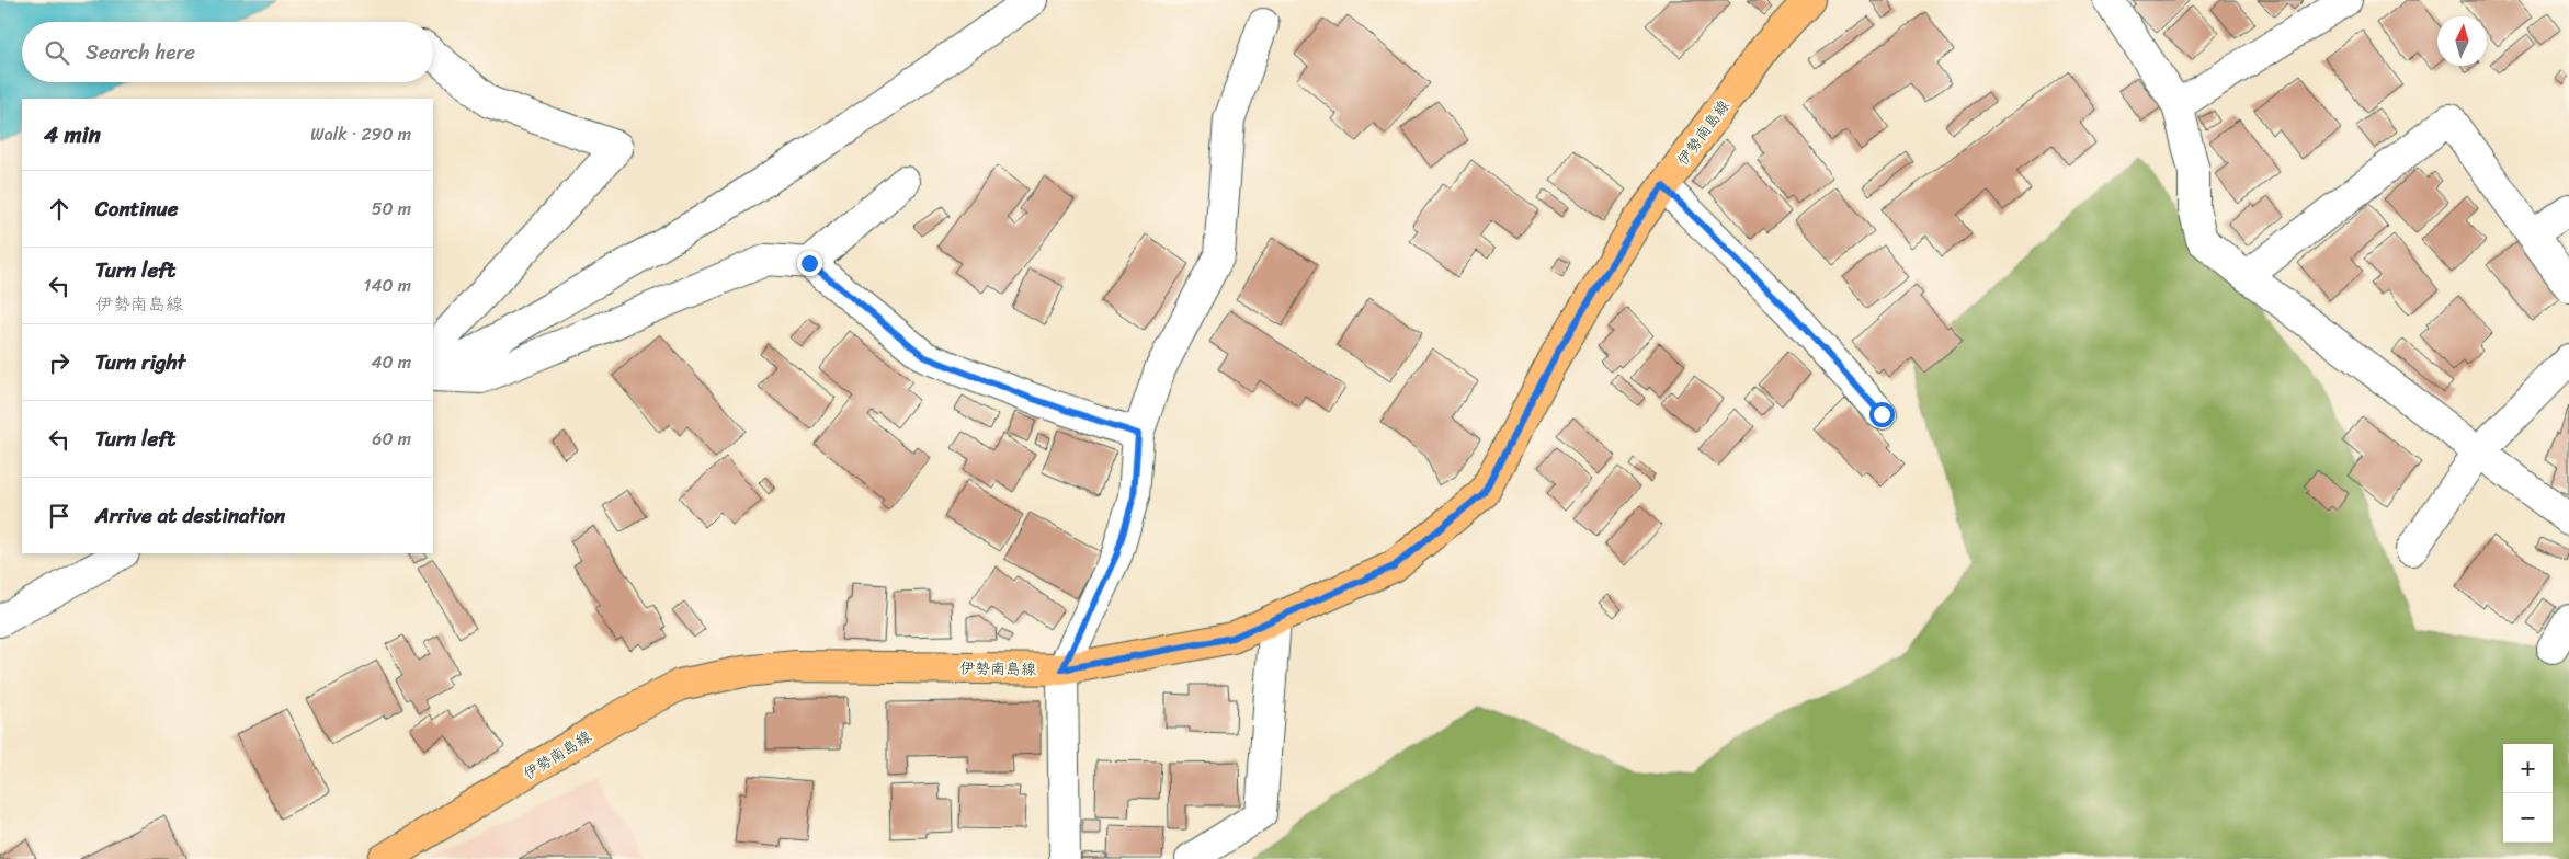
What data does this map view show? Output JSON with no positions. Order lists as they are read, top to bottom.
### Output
{
  "streets": {
    "main road": ["伊勢南島線"]
  },
  "north": "top",
  "page": {
    "search": "Search here",
    "heading": ["4 min", "Walk · 290 m"],
    "list": [
      ["Continue", "50 m"],
      ["Turn left", "伊勢南島線", "140 m"],
      ["Turn right", "40 m"],
      ["Turn left", "60 m"],
      "Arrive at destination"
    ],
    "map_buttons": ["+", "−"]
  }
}
